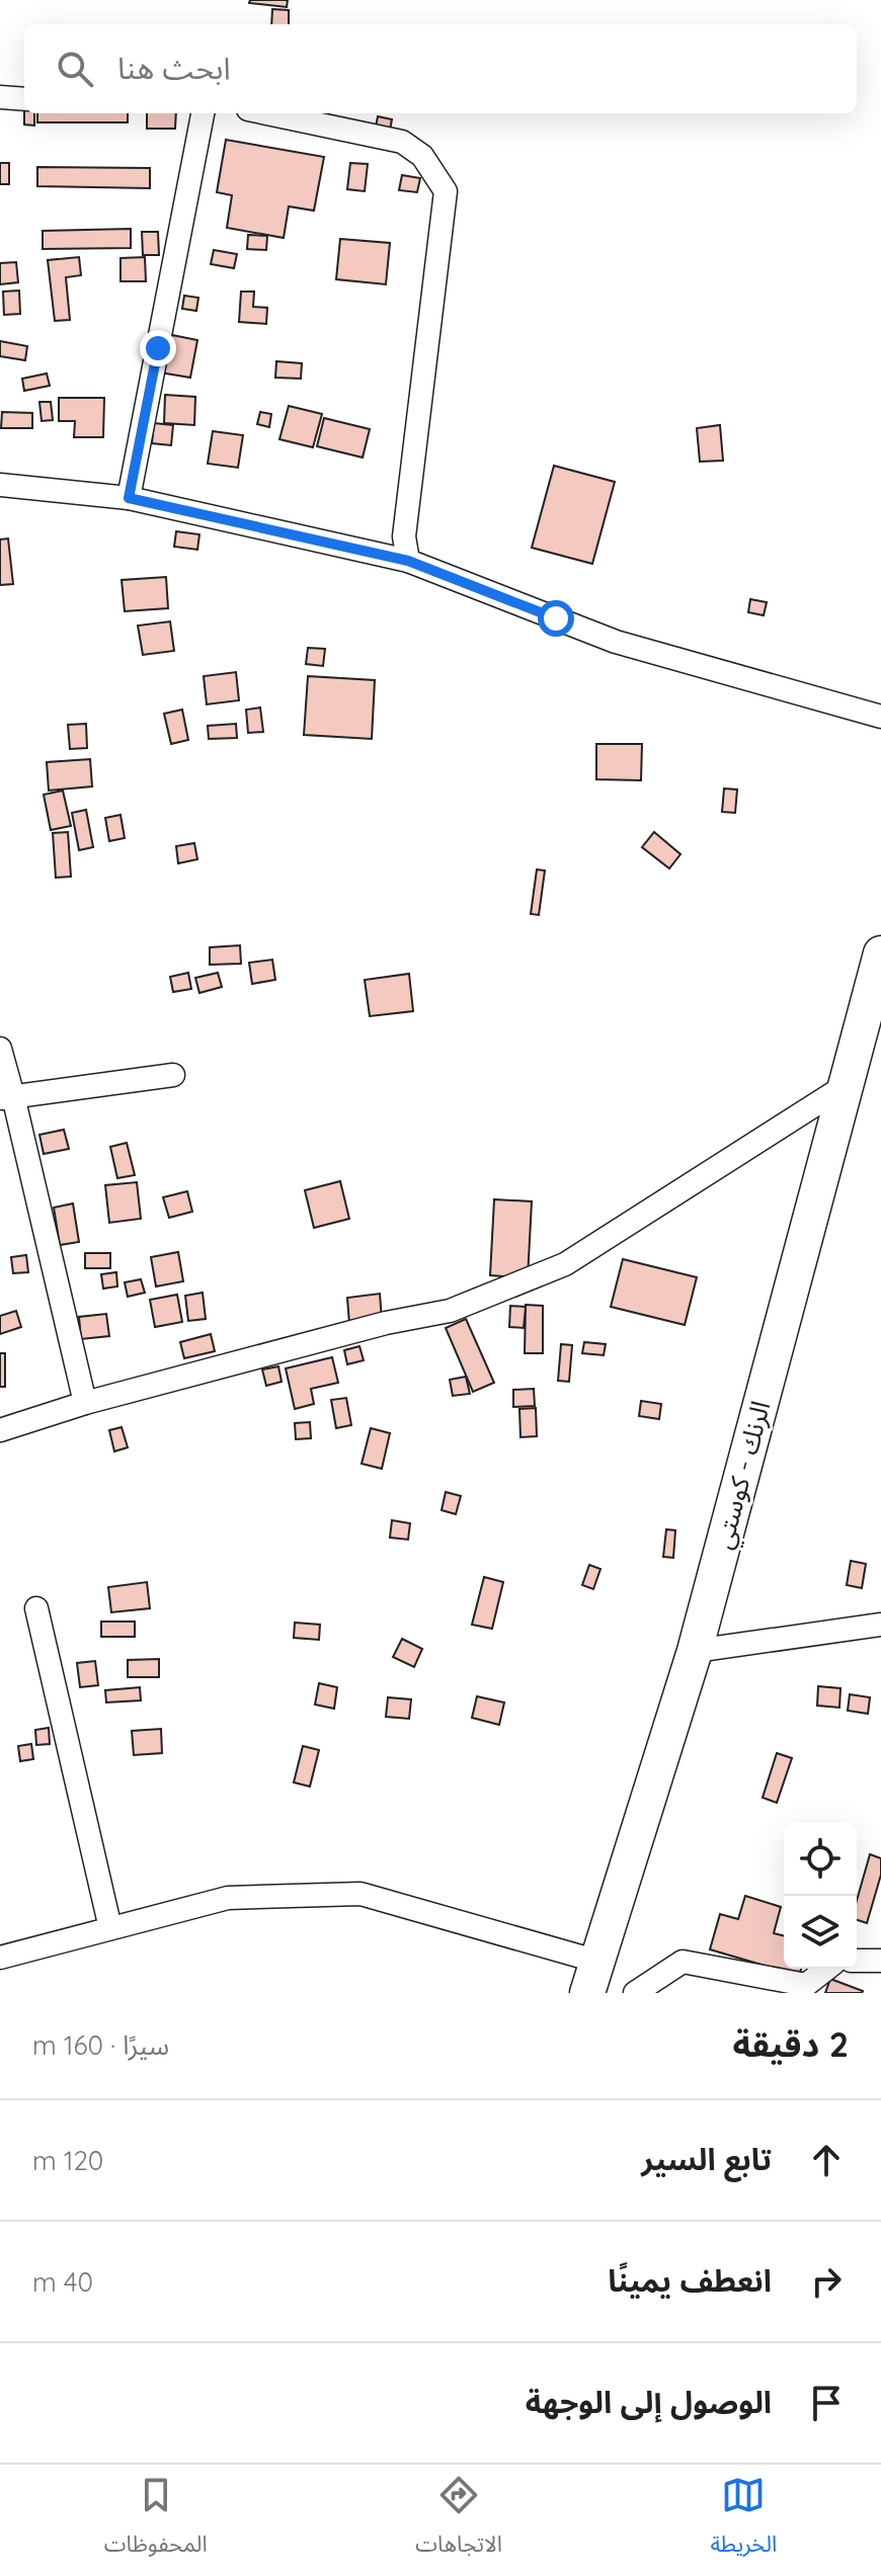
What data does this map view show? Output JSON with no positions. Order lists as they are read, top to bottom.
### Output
{
  "streets": {
    "main road": ["الرنك - كوستي"]
  },
  "page": {
    "search": "ابحث هنا",
    "heading": ["2 دقيقة", "سيرًا · 160 m"],
    "list": [
      ["تابع السير", "120 m"],
      ["انعطف يمينًا", "40 m"],
      "الوصول إلى الوجهة"
    ],
    "nav": ["الخريطة", "الاتجاهات", "المحفوظات"]
  }
}
